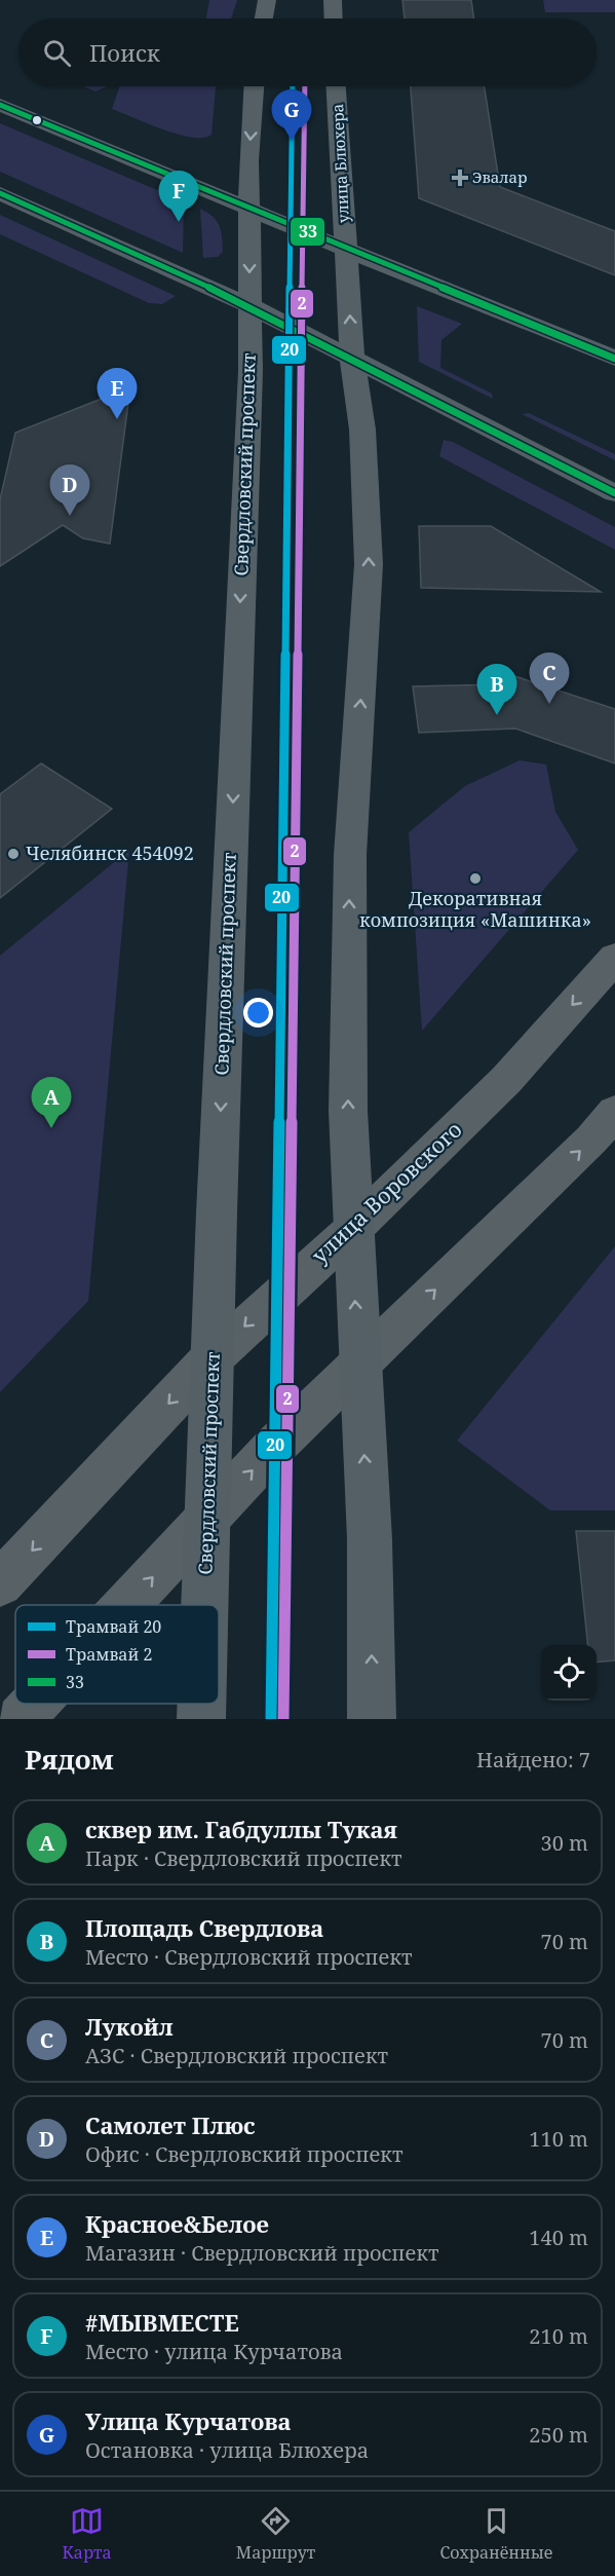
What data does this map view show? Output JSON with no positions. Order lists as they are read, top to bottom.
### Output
{
  "streets": {
    "main road": ["улица Блюхера", "Свердловский проспект", "улица Воровского"]
  },
  "crossings": [
    ["Свердловский проспект", "улица Воровского"]
  ],
  "places": {
    "health": ["Эвалар"],
    "other": ["Челябинск 454092", "Декоративная композиция «Машинка»"]
  },
  "lines": ["tram line 20", "tram line 2", "transit line 33"],
  "legend": ["Трамвай 20", "Трамвай 2", "33"],
  "page": {
    "search": "Поиск",
    "pins": [
      "G",
      "F",
      "E",
      "D",
      "C",
      "B",
      "A"
    ],
    "heading": ["Рядом", "Найдено: 7"],
    "list": [
      {
        "mark": "A",
        "name": "сквер им. Габдуллы Тукая",
        "note": "Парк · Свердловский проспект",
        "value": "30 m"
      },
      {
        "mark": "B",
        "name": "Площадь Свердлова",
        "note": "Место · Свердловский проспект",
        "value": "70 m"
      },
      {
        "mark": "C",
        "name": "Лукойл",
        "note": "АЗС · Свердловский проспект",
        "value": "70 m"
      },
      {
        "mark": "D",
        "name": "Самолет Плюс",
        "note": "Офис · Свердловский проспект",
        "value": "110 m"
      },
      {
        "mark": "E",
        "name": "Красное&Белое",
        "note": "Магазин · Свердловский проспект",
        "value": "140 m"
      },
      {
        "mark": "F",
        "name": "#МЫВМЕСТЕ",
        "note": "Место · улица Курчатова",
        "value": "210 m"
      },
      {
        "mark": "G",
        "name": "Улица Курчатова",
        "note": "Остановка · улица Блюхера",
        "value": "250 m"
      }
    ],
    "nav": ["Карта", "Маршрут", "Сохранённые"]
  }
}
